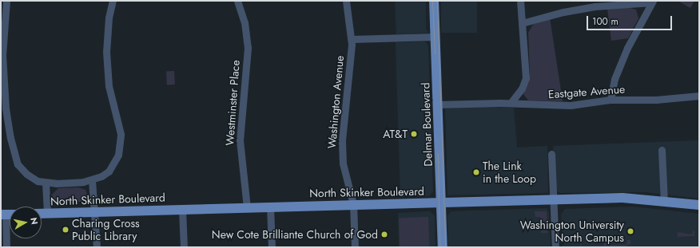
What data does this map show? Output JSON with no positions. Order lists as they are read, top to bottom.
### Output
{
  "streets": {
    "main road": ["Delmar Boulevard", "North Skinker Boulevard"],
    "street": ["Eastgate Avenue", "Washington Avenue", "Westminster Place"]
  },
  "crossings": [
    ["Eastgate Avenue", "Delmar Boulevard"],
    ["Washington Avenue", "North Skinker Boulevard"],
    ["Westminster Place", "North Skinker Boulevard"],
    ["Delmar Boulevard", "North Skinker Boulevard"]
  ],
  "places": [
    "AT&T",
    "The Link in the Loop",
    "Charing Cross Public Library",
    "Washington University North Campus",
    "New Cote Brilliante Church of God"
  ],
  "scale_bar": "100 m",
  "north": "right"
}
